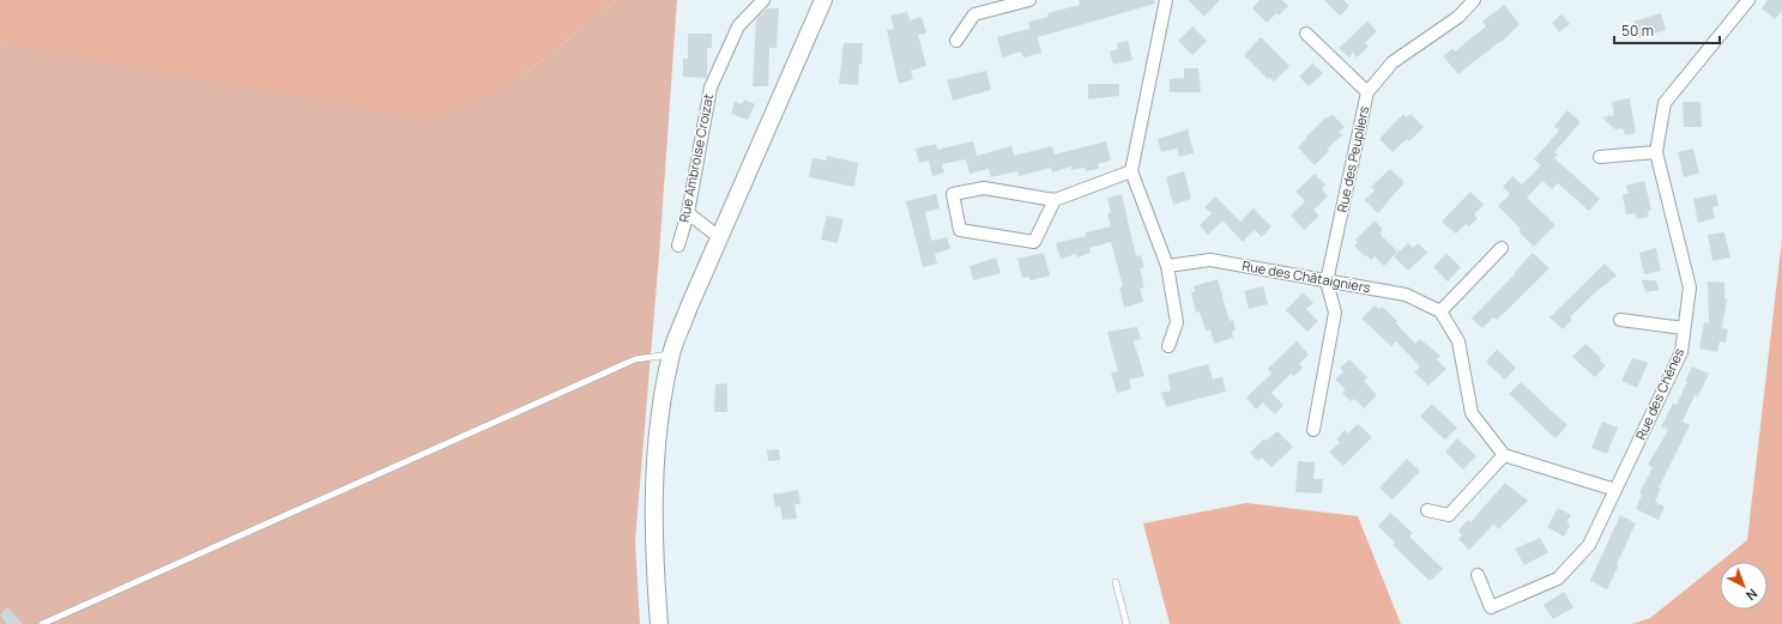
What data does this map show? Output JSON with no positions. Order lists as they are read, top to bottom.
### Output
{
  "streets": {
    "street": [
      "Rue Ambroise Croizat",
      "Rue des Peupliers",
      "Rue des Châtaigniers",
      "Rue des Chênes"
    ]
  },
  "crossings": [
    ["Rue des Peupliers", "Rue des Châtaigniers"]
  ],
  "scale_bar": "50 m",
  "north": "bottom right"
}
